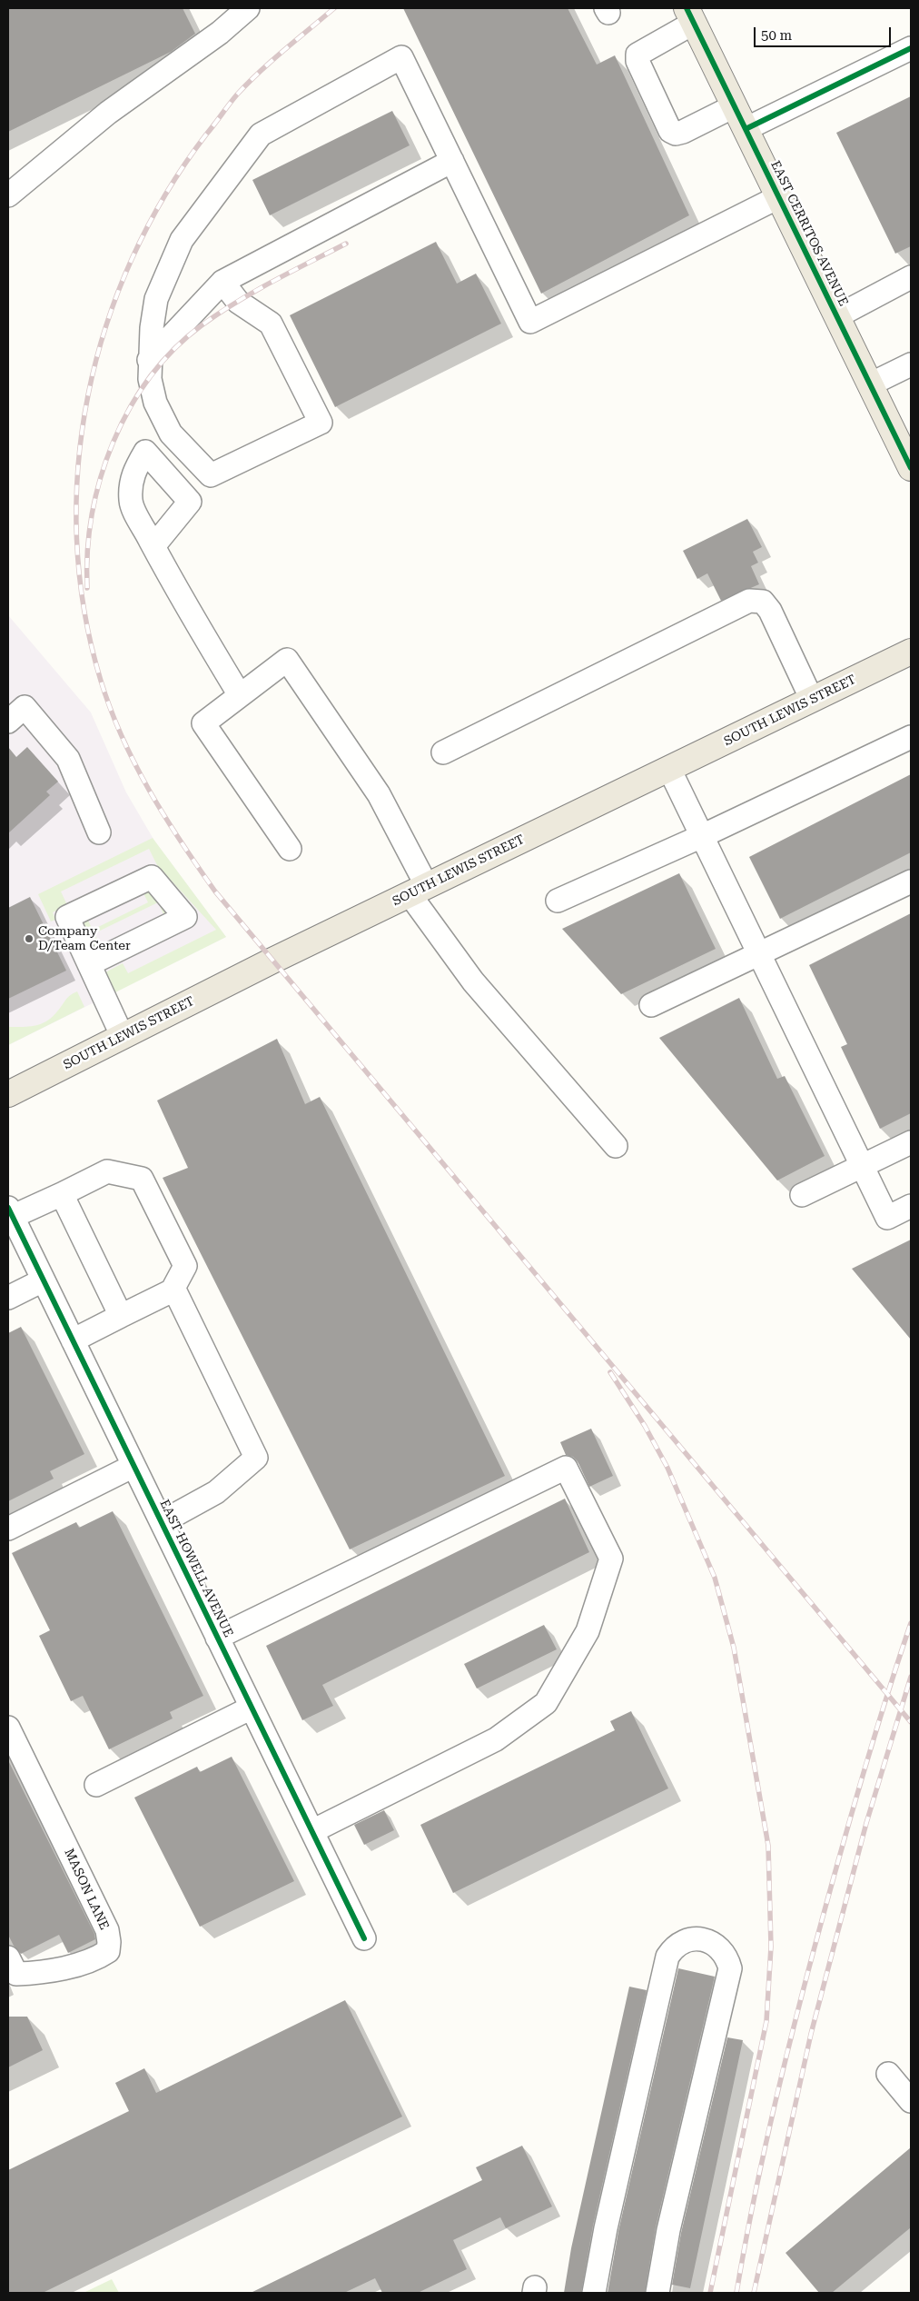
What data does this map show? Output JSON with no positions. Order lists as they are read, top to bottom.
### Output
{
  "streets": {
    "main road": ["EAST CERRITOS AVENUE", "SOUTH LEWIS STREET"],
    "street": ["EAST HOWELL AVENUE", "MASON LANE"]
  },
  "places": ["Company D/Team Center"],
  "scale_bar": "50 m"
}
